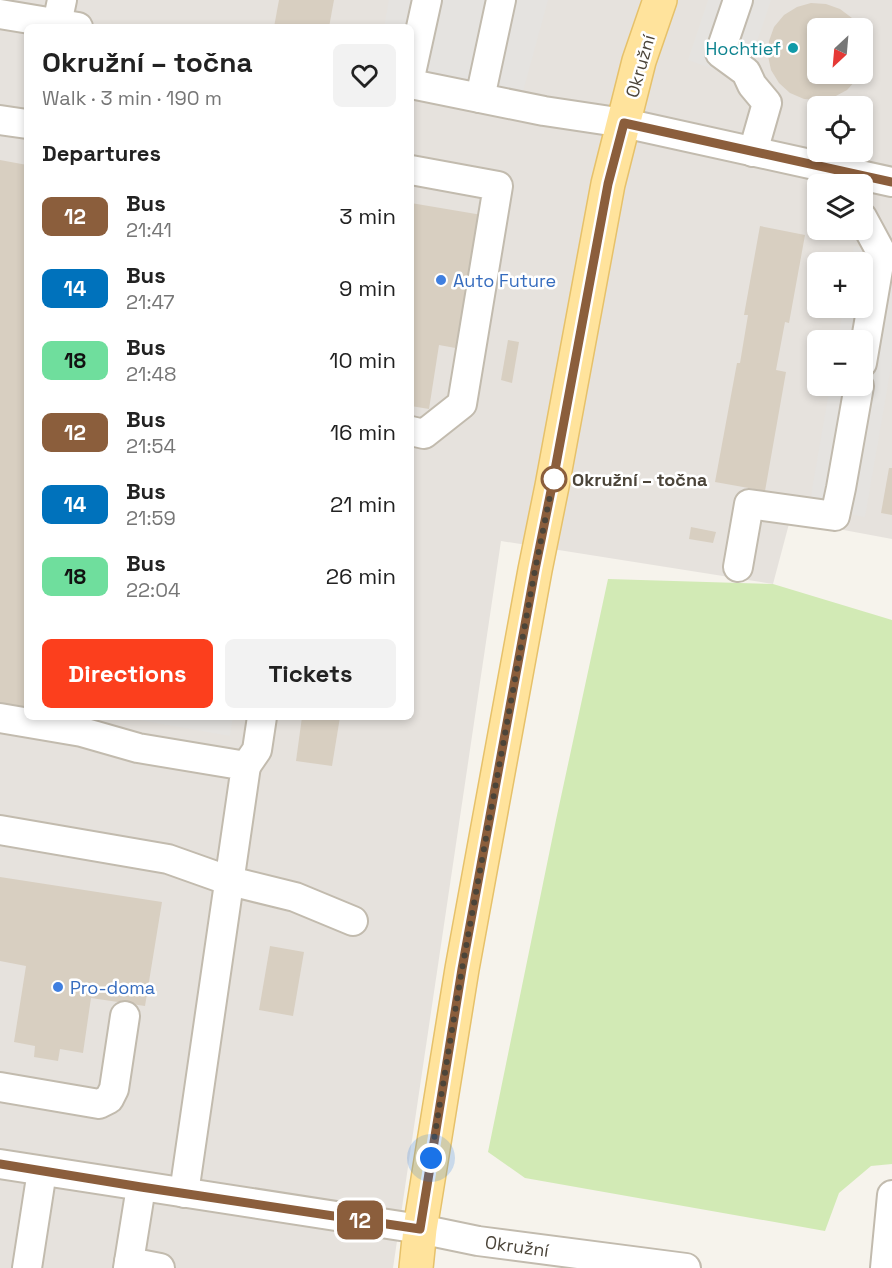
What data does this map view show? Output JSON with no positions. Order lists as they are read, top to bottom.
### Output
{
  "streets": {
    "main road": ["Okružní"]
  },
  "places": [
    "Hochtief",
    "Auto Future",
    "Okružní – točna",
    "Pro-doma"
  ],
  "lines": ["bus line 12"],
  "north": "bottom left",
  "page": {
    "on_map": "12",
    "map_buttons": ["+", "−"],
    "heading": [
      ["Okružní – točna", "Walk · 3 min · 190 m"],
      "Departures"
    ],
    "list": [
      {
        "mark": "12",
        "name": "Bus",
        "note": "21:41",
        "value": "3 min"
      },
      {
        "mark": "14",
        "name": "Bus",
        "note": "21:47",
        "value": "9 min"
      },
      {
        "mark": "18",
        "name": "Bus",
        "note": "21:48",
        "value": "10 min"
      },
      {
        "mark": "12",
        "name": "Bus",
        "note": "21:54",
        "value": "16 min"
      },
      {
        "mark": "14",
        "name": "Bus",
        "note": "21:59",
        "value": "21 min"
      },
      {
        "mark": "18",
        "name": "Bus",
        "note": "22:04",
        "value": "26 min"
      }
    ],
    "buttons": ["Directions", "Tickets"]
  }
}
